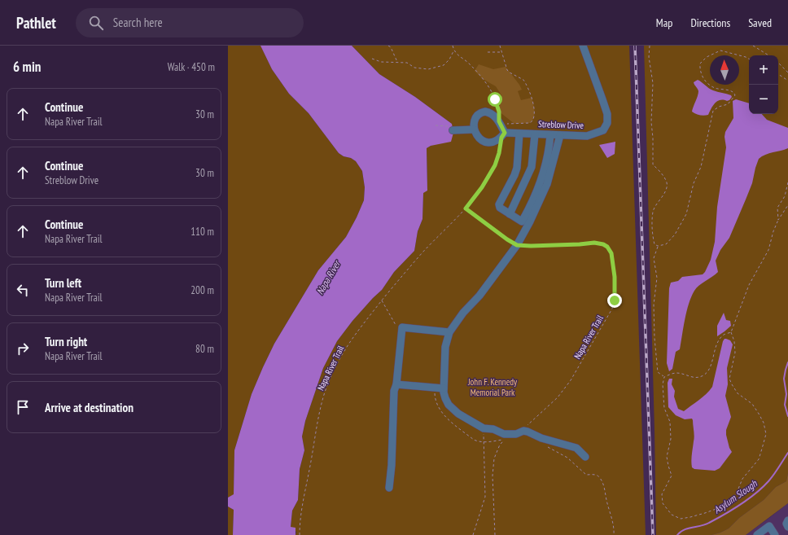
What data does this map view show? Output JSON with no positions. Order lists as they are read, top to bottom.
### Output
{
  "streets": {
    "street": ["Streblow Drive"],
    "path": ["Napa River Trail"]
  },
  "crossings": [
    ["Streblow Drive", "Napa River Trail"]
  ],
  "water": ["Napa River", "Asylum Slough"],
  "parks": ["John F. Kennedy Memorial Park"],
  "north": "top",
  "page": {
    "header": "Pathlet",
    "search": "Search here",
    "nav": ["Map", "Directions", "Saved"],
    "heading": ["6 min", "Walk · 450 m"],
    "map_buttons": ["+", "−"],
    "list": [
      ["Continue", "Napa River Trail", "30 m"],
      ["Continue", "Streblow Drive", "30 m"],
      ["Continue", "Napa River Trail", "110 m"],
      ["Turn left", "Napa River Trail", "200 m"],
      ["Turn right", "Napa River Trail", "80 m"],
      "Arrive at destination"
    ]
  }
}
